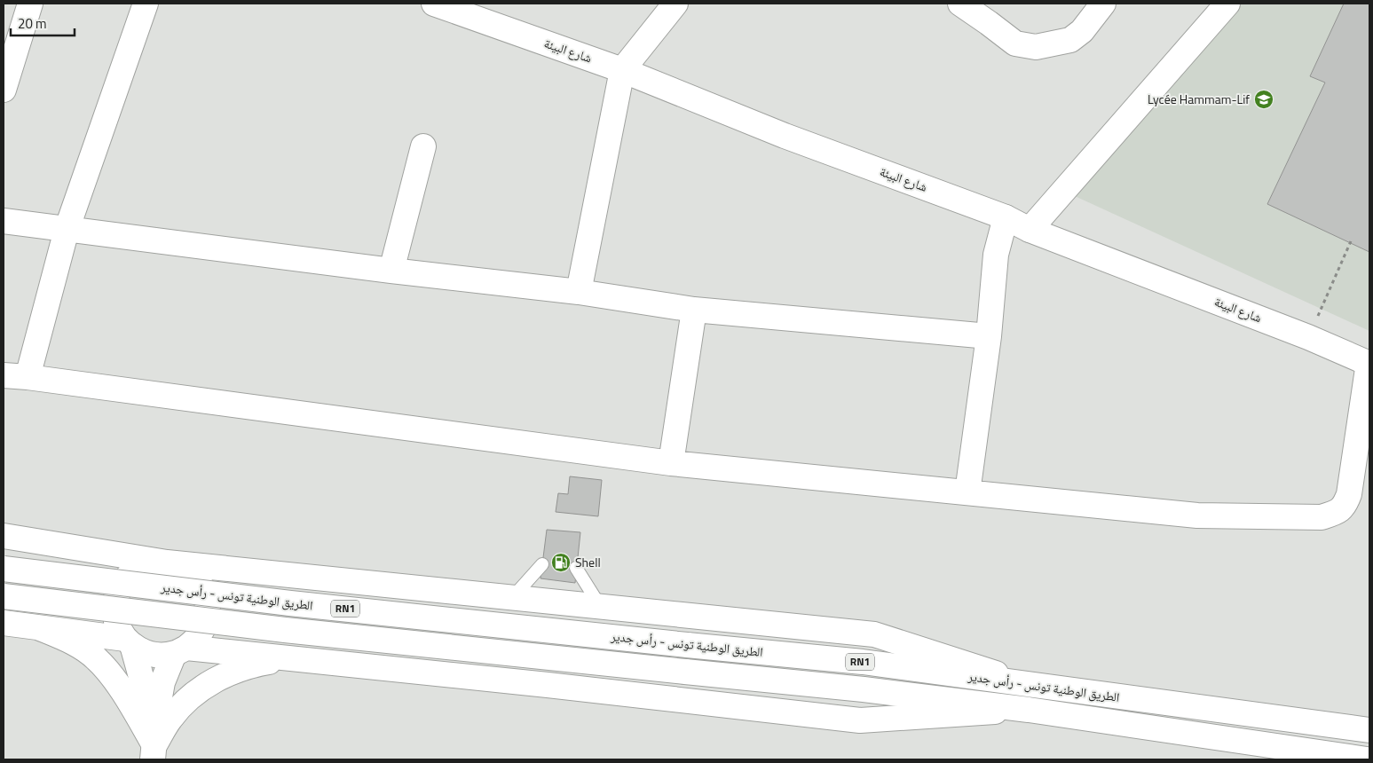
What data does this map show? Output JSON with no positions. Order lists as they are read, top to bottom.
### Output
{
  "streets": {
    "main road": ["شارع البيئة", "الطريق الوطنية تونس - رأس جدير", "RN1"]
  },
  "places": {
    "school or university": ["Lycée Hammam-Lif"],
    "fuel station": ["Shell"]
  },
  "scale_bar": "20 m"
}
